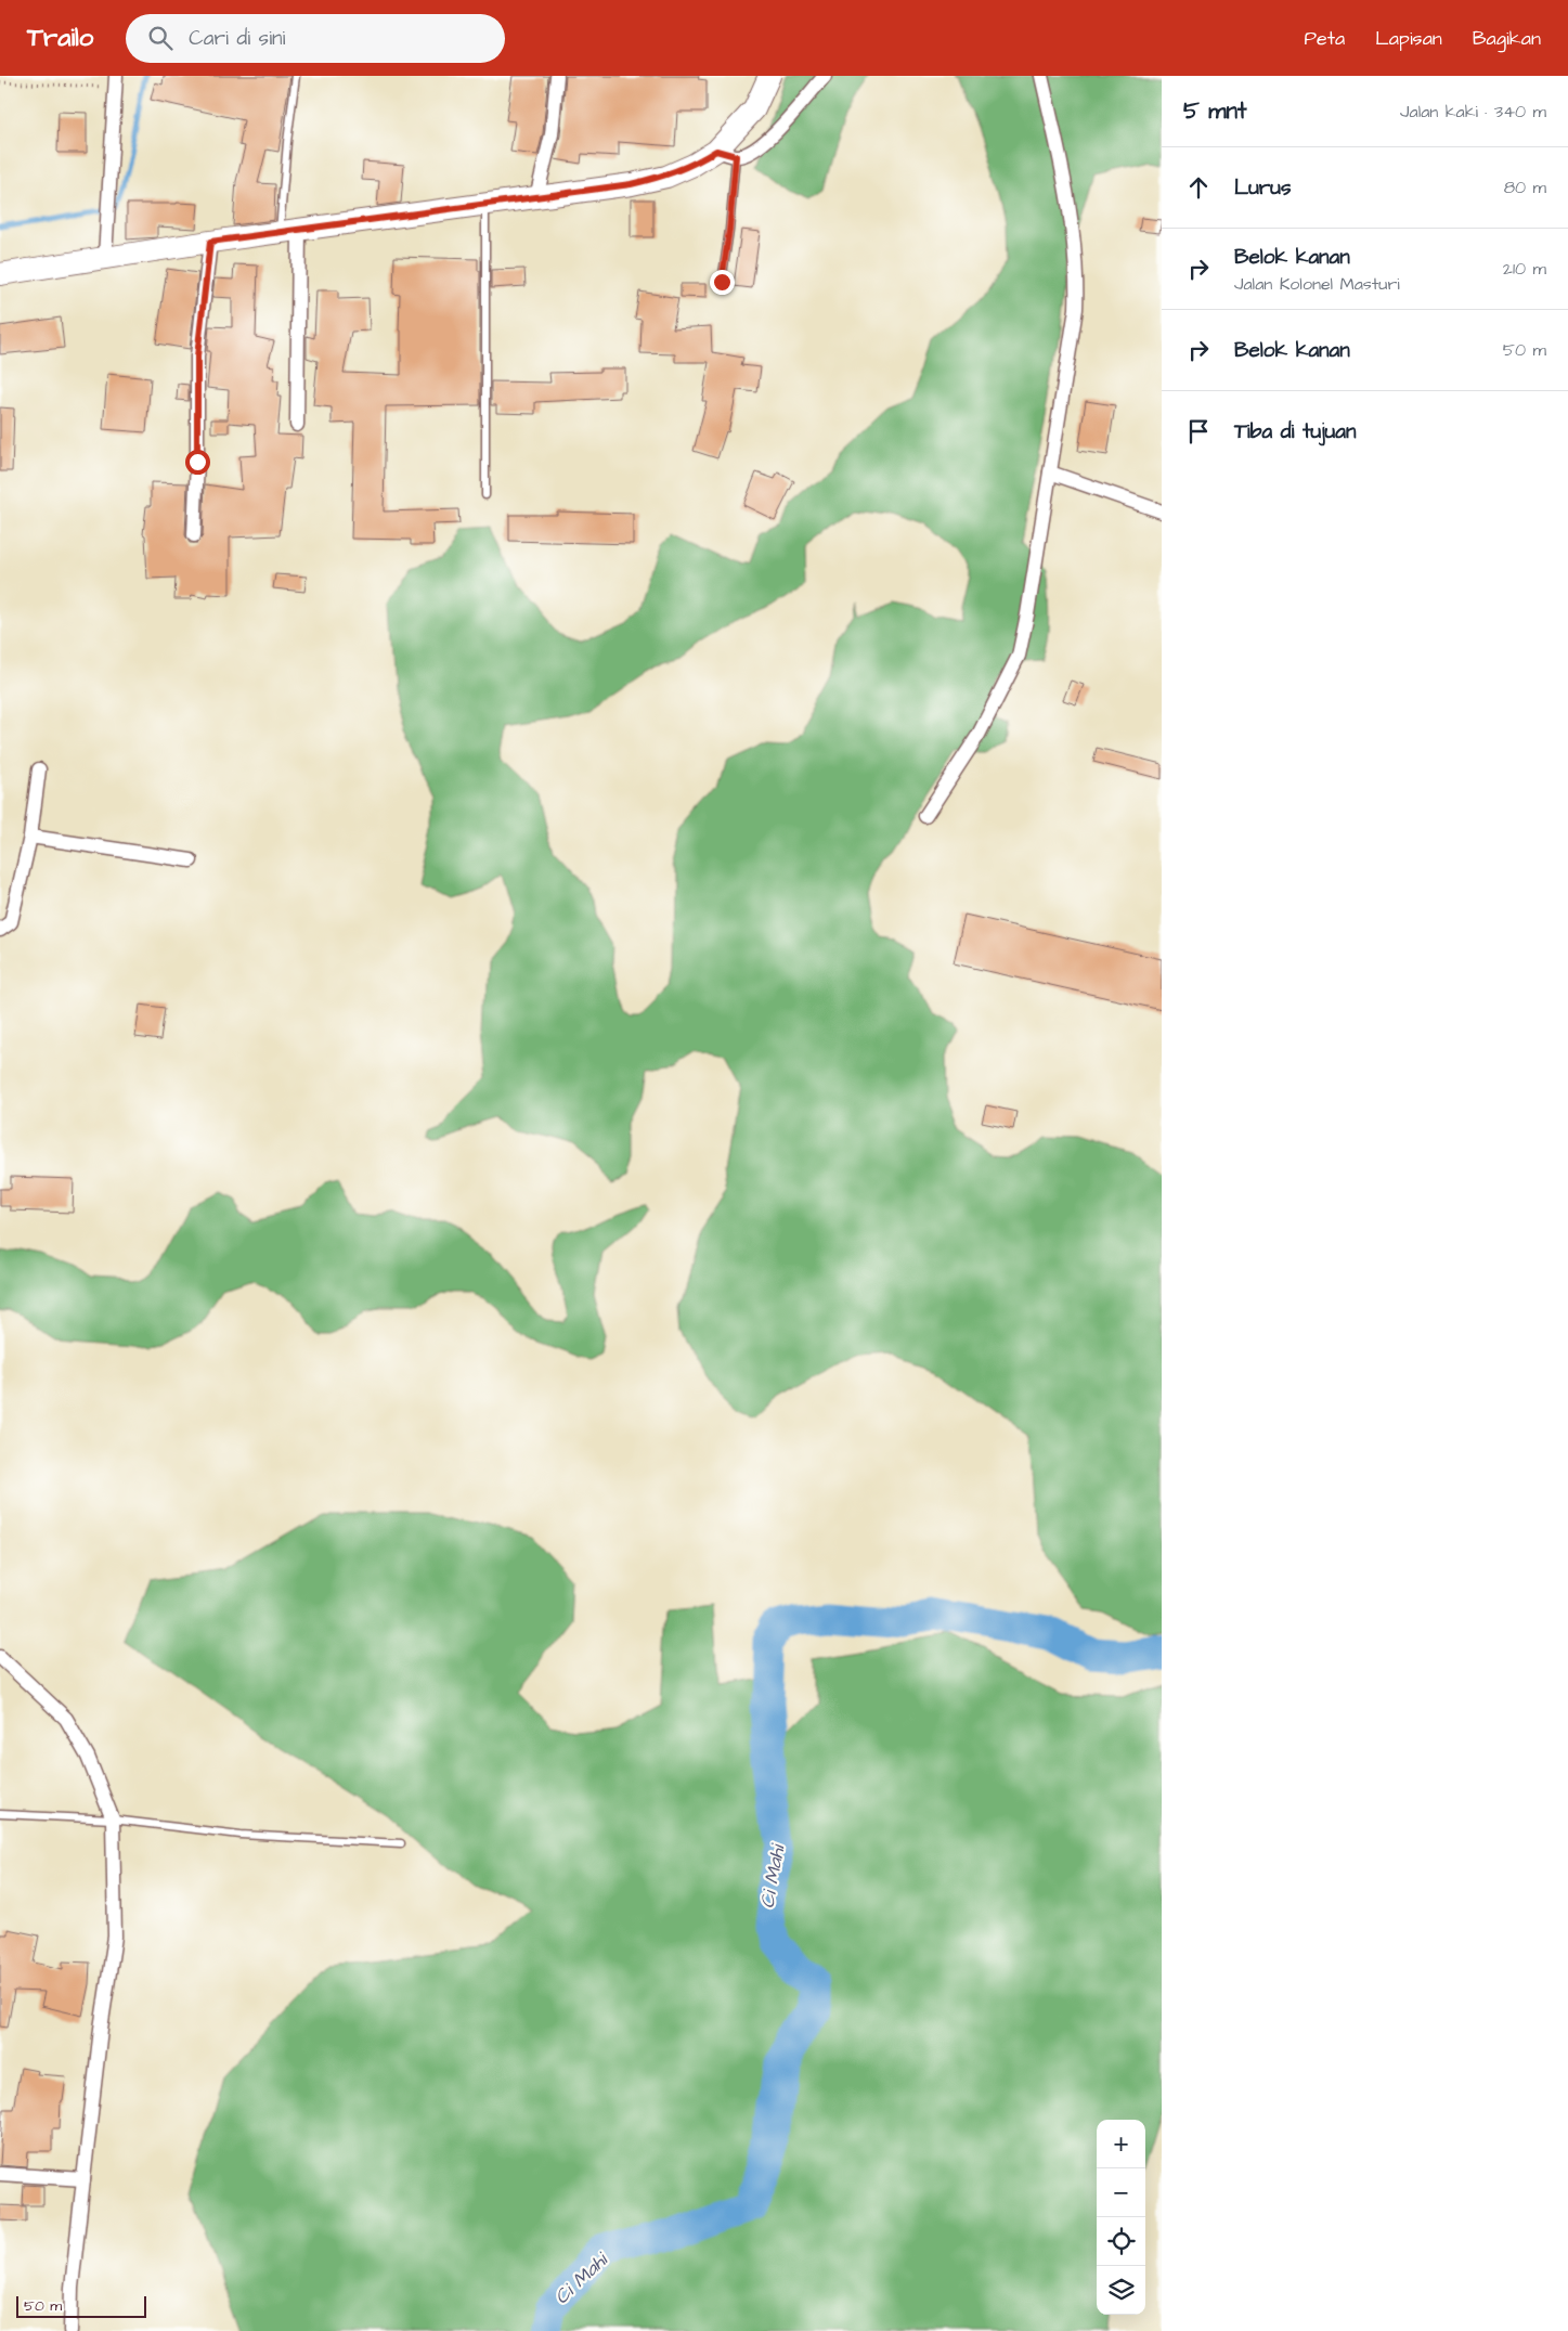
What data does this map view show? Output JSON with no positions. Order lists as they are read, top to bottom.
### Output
{
  "water": ["Ci Mahi"],
  "scale_bar": "50 m",
  "page": {
    "header": "Trailo",
    "search": "Cari di sini",
    "nav": ["Peta", "Lapisan", "Bagikan"],
    "heading": ["5 mnt", "Jalan kaki · 340 m"],
    "list": [
      ["Lurus", "80 m"],
      ["Belok kanan", "Jalan Kolonel Masturi", "210 m"],
      ["Belok kanan", "50 m"],
      "Tiba di tujuan"
    ],
    "map_buttons": ["+", "−"],
    "scale": "50 m"
  }
}
